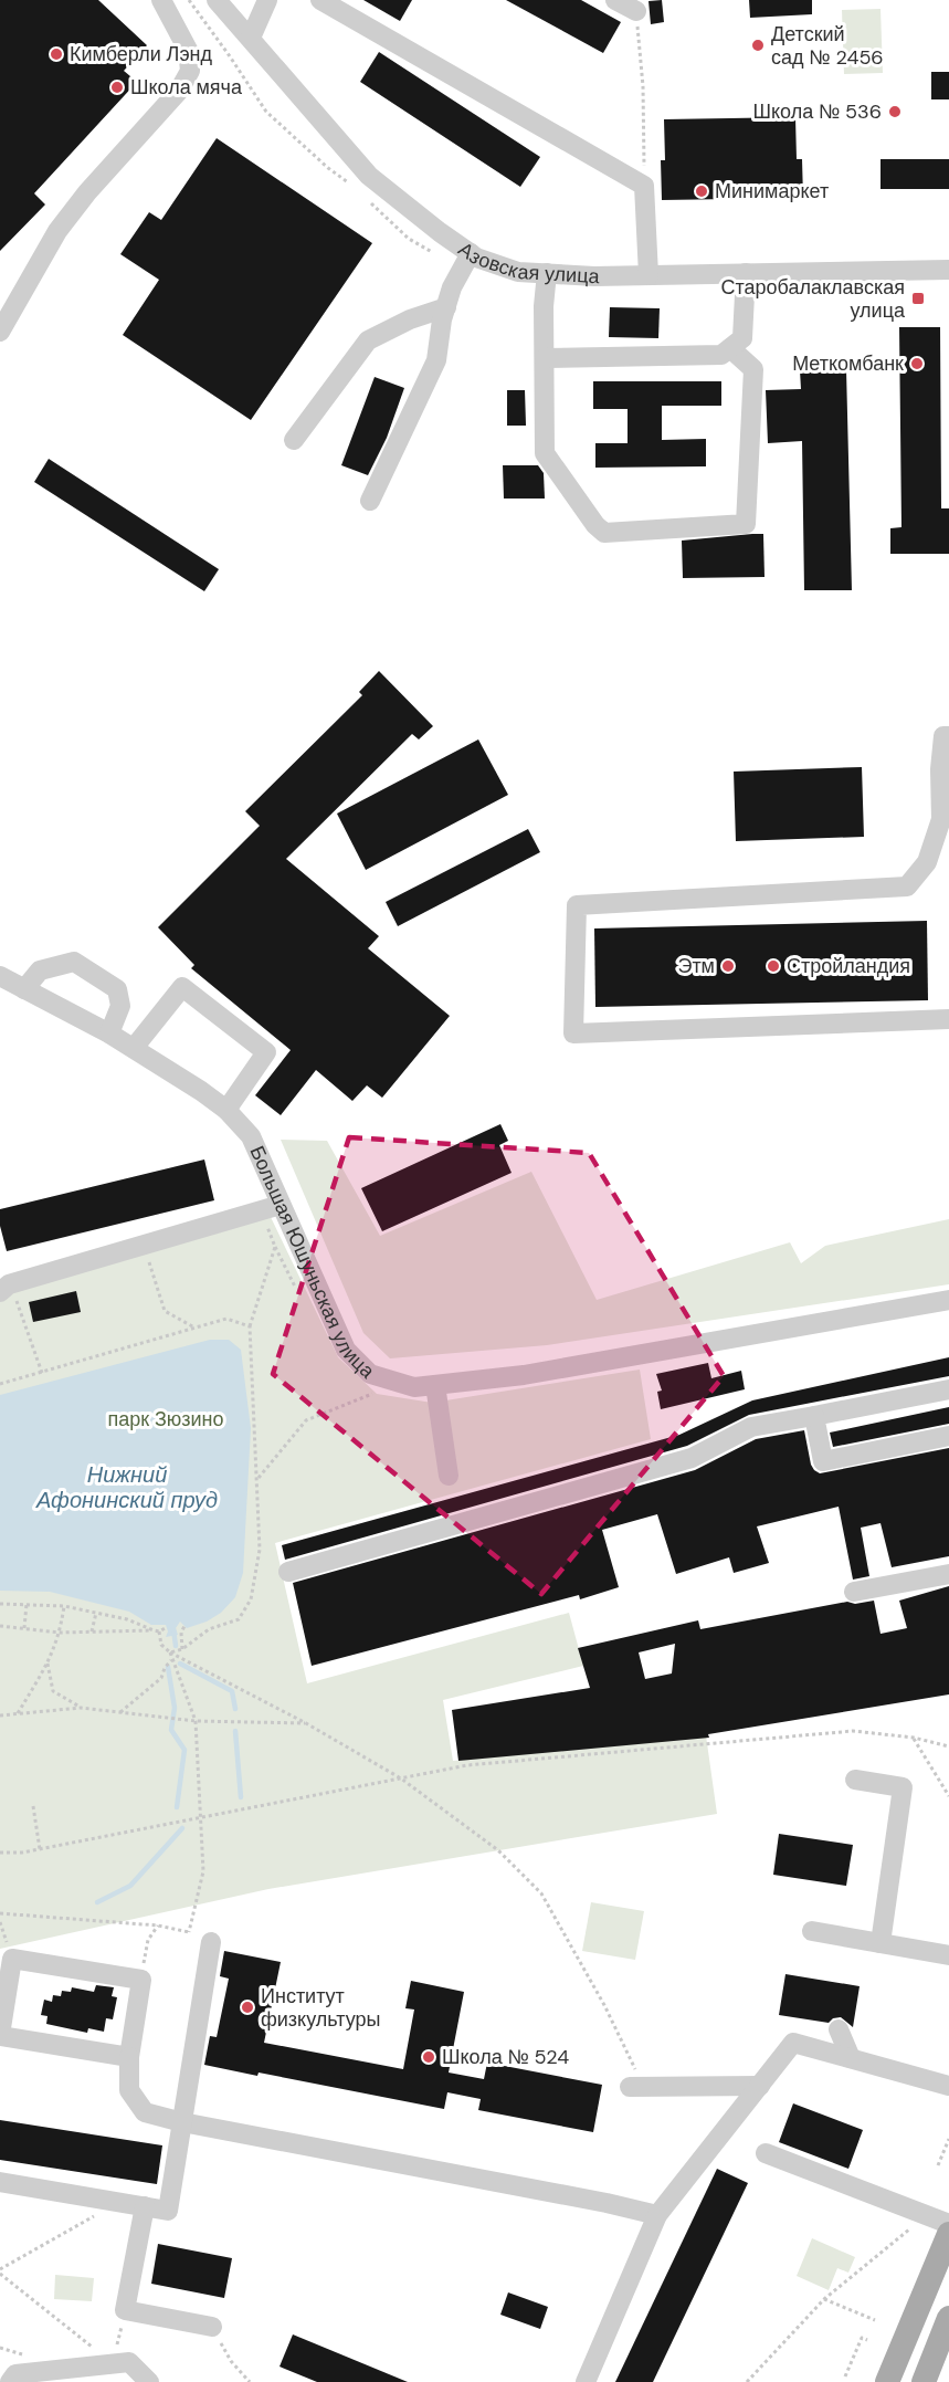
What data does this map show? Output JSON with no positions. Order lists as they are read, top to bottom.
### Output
{
  "streets": {
    "street": ["Азовская улица", "Большая Юшуньская улица"]
  },
  "water": ["Нижний Афонинский пруд"],
  "parks": ["парк Зюзино"],
  "places": {
    "other": [
      "Детский сад № 2456",
      "Кимберли Лэнд",
      "Школа мяча",
      "Школа № 536",
      "Минимаркет",
      "Меткомбанк",
      "Этм",
      "Стройландия",
      "Институт физкультуры",
      "Школа № 524"
    ],
    "transit": ["Старобалаклавская улица"]
  }
}
